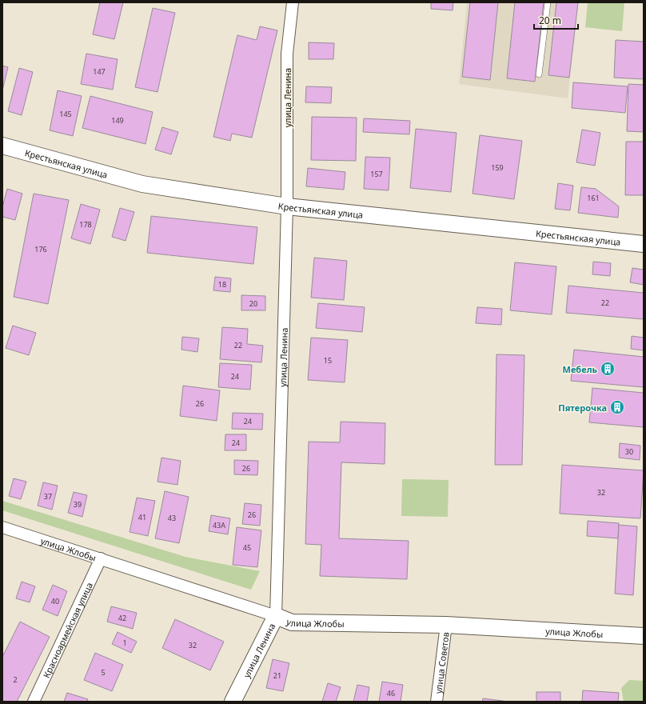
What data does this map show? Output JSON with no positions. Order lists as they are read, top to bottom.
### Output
{
  "streets": {
    "street": [
      "улица Ленина",
      "Крестьянская улица",
      "улица Жлобы",
      "Красноармейская улица",
      "улица Советов"
    ]
  },
  "crossings": [
    ["улица Ленина", "Крестьянская улица"],
    ["улица Ленина", "улица Жлобы"],
    ["улица Жлобы", "Красноармейская улица"],
    ["улица Жлобы", "улица Советов"]
  ],
  "places": {
    "building": ["Мебель", "Пятерочка"]
  },
  "house_numbers": [
    "147",
    "145",
    "149",
    "159",
    "157",
    "161",
    "178",
    "176",
    "18",
    "22",
    "20",
    "22",
    "15",
    "24",
    "26",
    "24",
    "24",
    "30",
    "26",
    "32",
    "37",
    "39",
    "26",
    "41",
    "43",
    "43А",
    "45",
    "40",
    "42",
    "1",
    "32",
    "5",
    "21",
    "2",
    "46"
  ],
  "scale_bar": "20 m"
}
